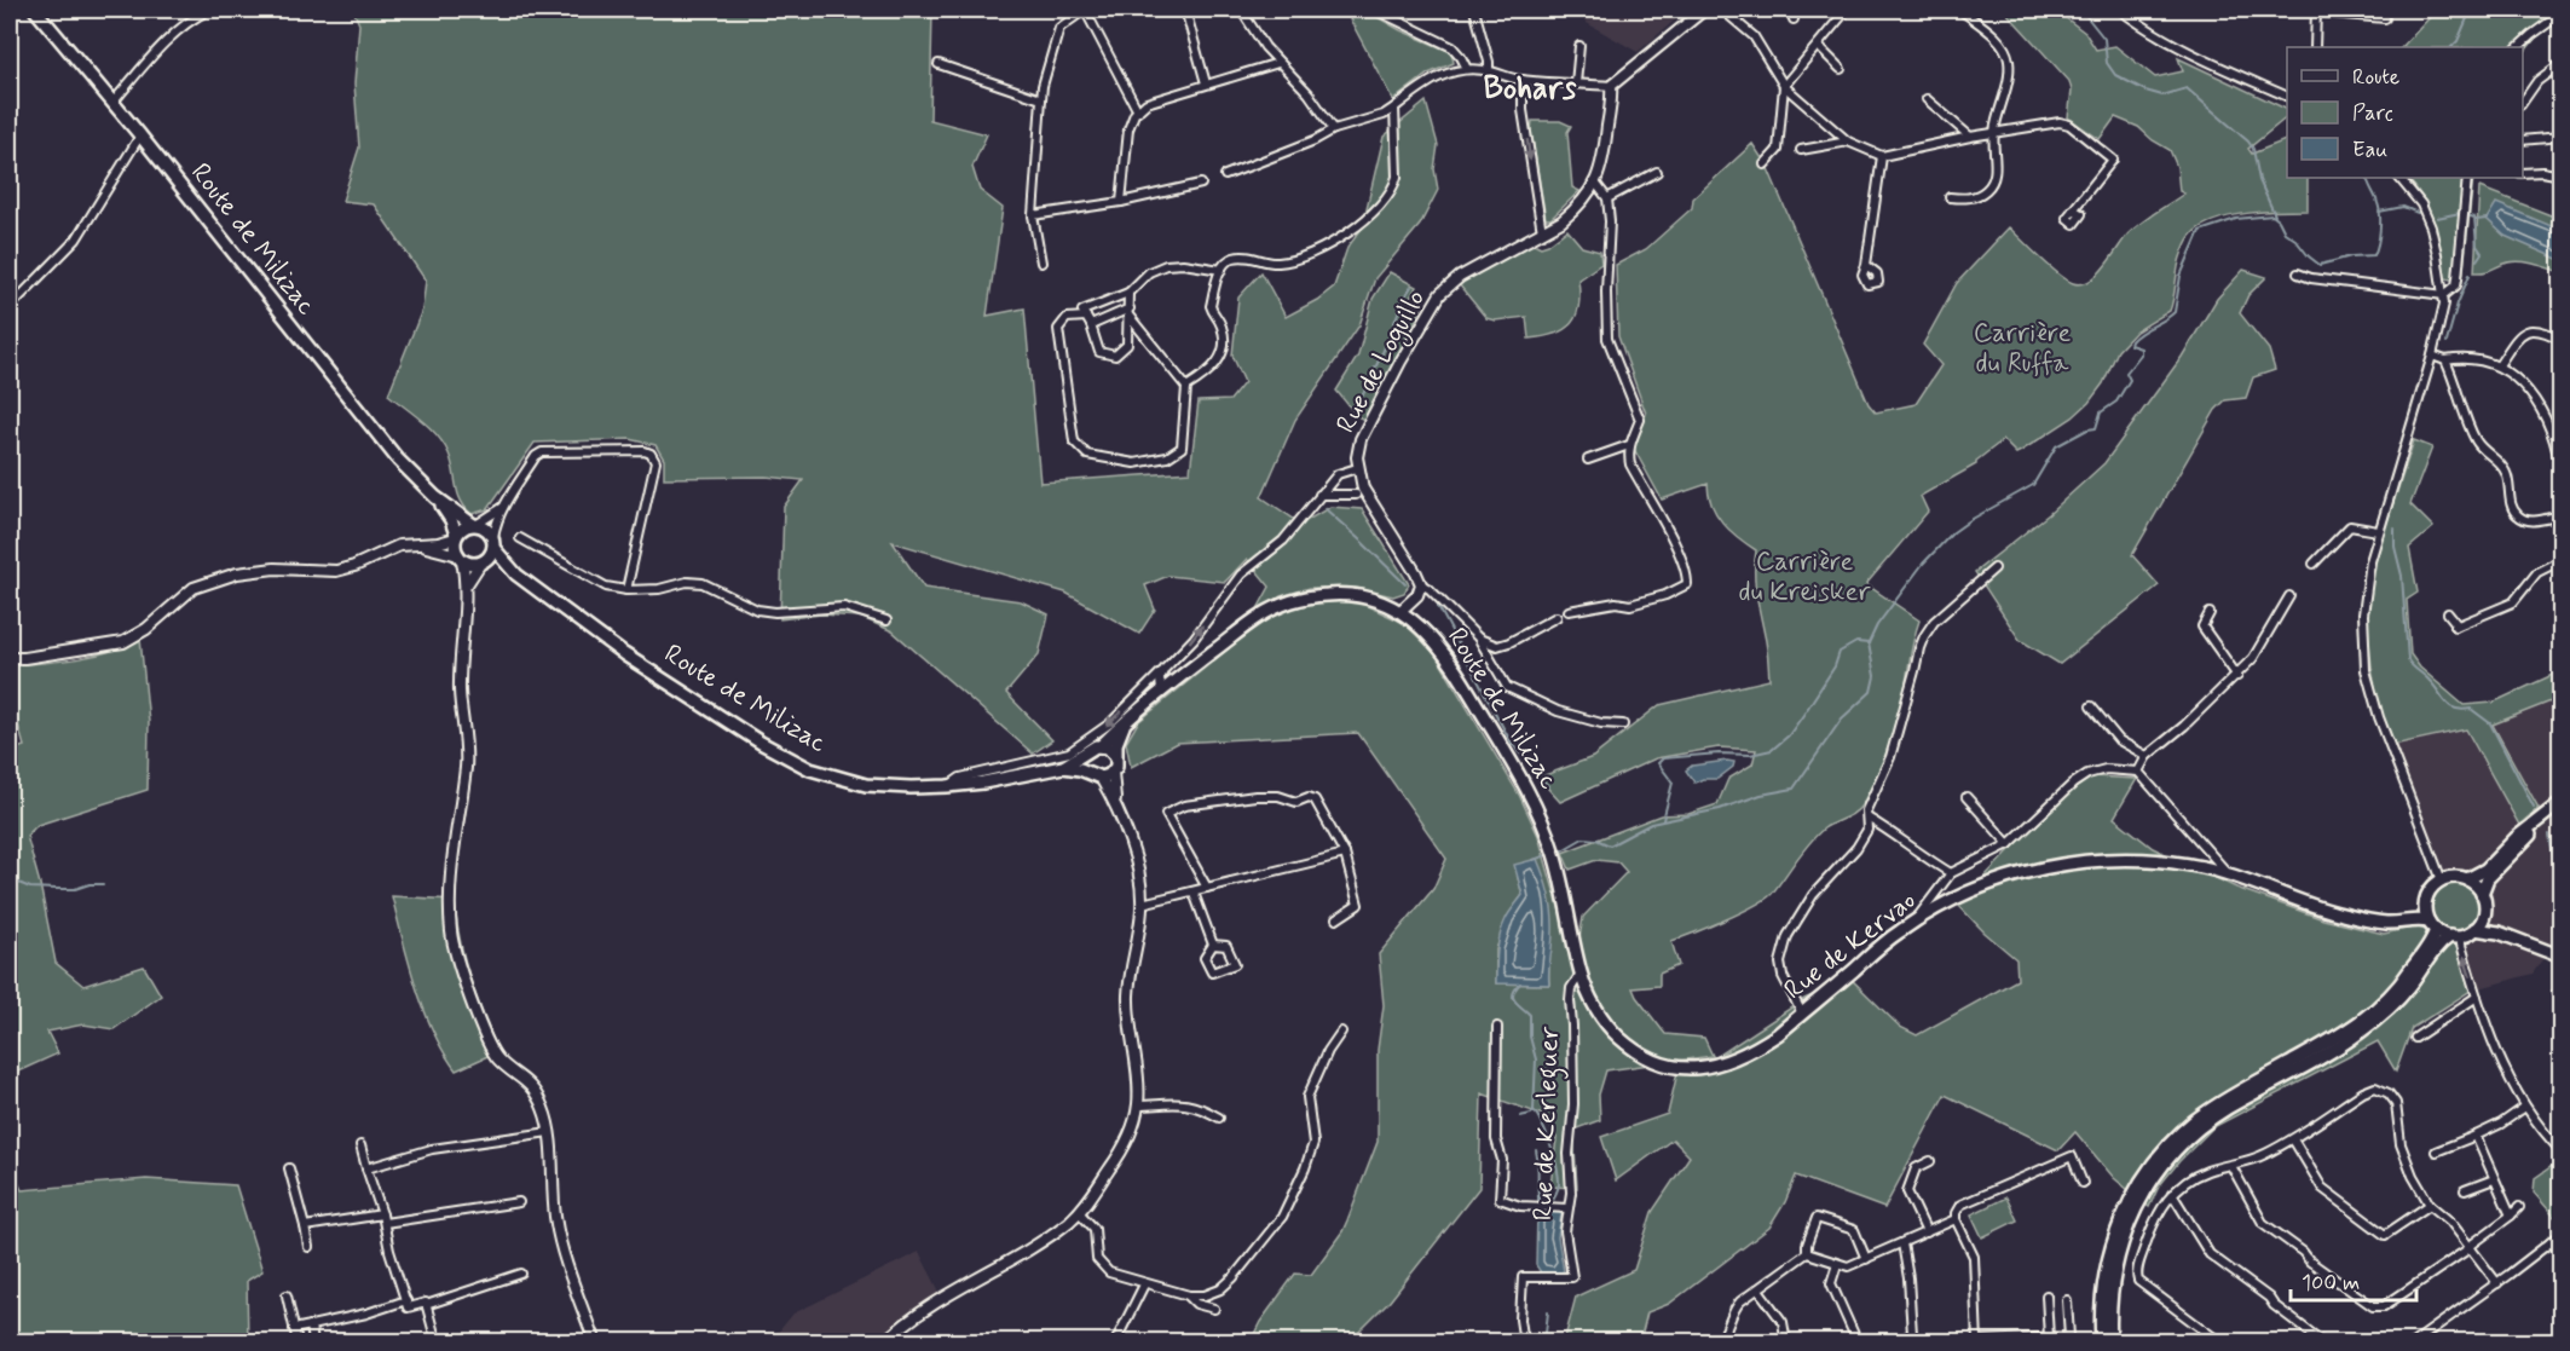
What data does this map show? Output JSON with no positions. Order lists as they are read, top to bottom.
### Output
{
  "streets": {
    "main road": ["Route de Milizac", "Rue de Kervao"],
    "street": ["Rue de Loguillo", "Rue de Kerleguer"]
  },
  "crossings": [
    ["Route de Milizac", "Rue de Loguillo"],
    ["Route de Milizac", "Rue de Kervao"],
    ["Rue de Kervao", "Rue de Kerleguer"]
  ],
  "districts": ["Bohars"],
  "parks": ["Carrière du Ruffa", "Carrière du Kreisker"],
  "legend": ["Route", "Parc", "Eau"],
  "scale_bar": "100 m"
}
